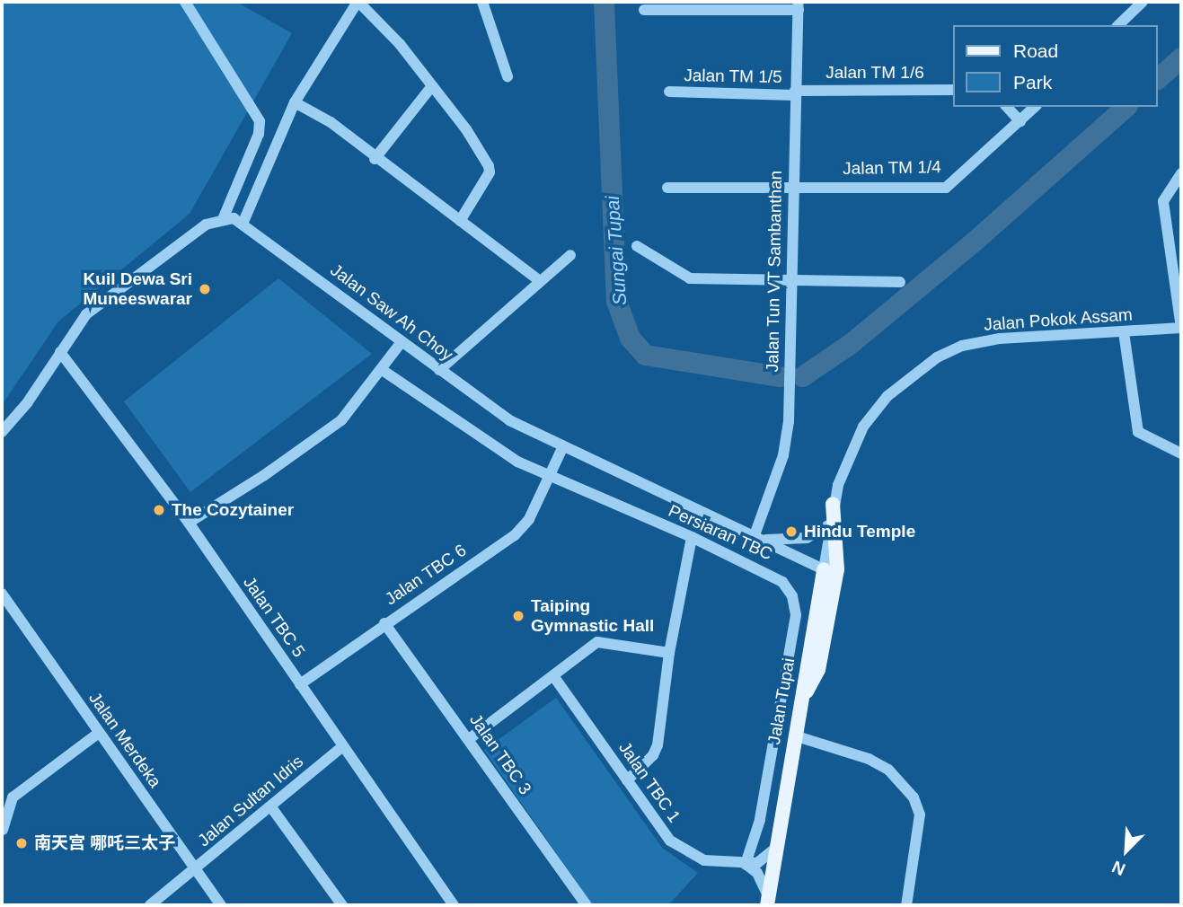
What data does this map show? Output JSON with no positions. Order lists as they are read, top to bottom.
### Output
{
  "streets": {
    "main road": ["Jalan Tupai"],
    "street": [
      "Jalan TM 1/6",
      "Jalan TM 1/5",
      "Jalan TM 1/4",
      "Jalan Tun VT Sambanthan",
      "Jalan Saw Ah Choy",
      "Jalan Pokok Assam",
      "Persiaran TBC",
      "Jalan TBC 6",
      "Jalan TBC 5",
      "Jalan Merdeka",
      "Jalan TBC 3",
      "Jalan TBC 1",
      "Jalan Sultan Idris"
    ]
  },
  "crossings": [
    ["Jalan TM 1/6", "Jalan TM 1/5"],
    ["Jalan TM 1/6", "Jalan Tun VT Sambanthan"],
    ["Jalan TM 1/5", "Jalan Tun VT Sambanthan"],
    ["Jalan TM 1/4", "Jalan Tun VT Sambanthan"],
    ["Jalan Tun VT Sambanthan", "Jalan Saw Ah Choy"],
    ["Jalan Saw Ah Choy", "Jalan TBC 6"],
    ["Jalan Saw Ah Choy", "Jalan Tupai"],
    ["Jalan Pokok Assam", "Jalan Tupai"],
    ["Persiaran TBC", "Jalan TBC 6"],
    ["Persiaran TBC", "Jalan TBC 1"],
    ["Jalan TBC 6", "Jalan TBC 5"],
    ["Jalan TBC 6", "Jalan TBC 3"],
    ["Jalan TBC 5", "Jalan Sultan Idris"],
    ["Jalan Merdeka", "Jalan Sultan Idris"]
  ],
  "water": ["Sungai Tupai"],
  "places": [
    "Kuil Dewa Sri Muneeswarar",
    "The Cozytainer",
    "Hindu Temple",
    "Taiping Gymnastic Hall",
    "南天宫 哪吒三太子"
  ],
  "legend": ["Road", "Park"],
  "north": "bottom left"
}
